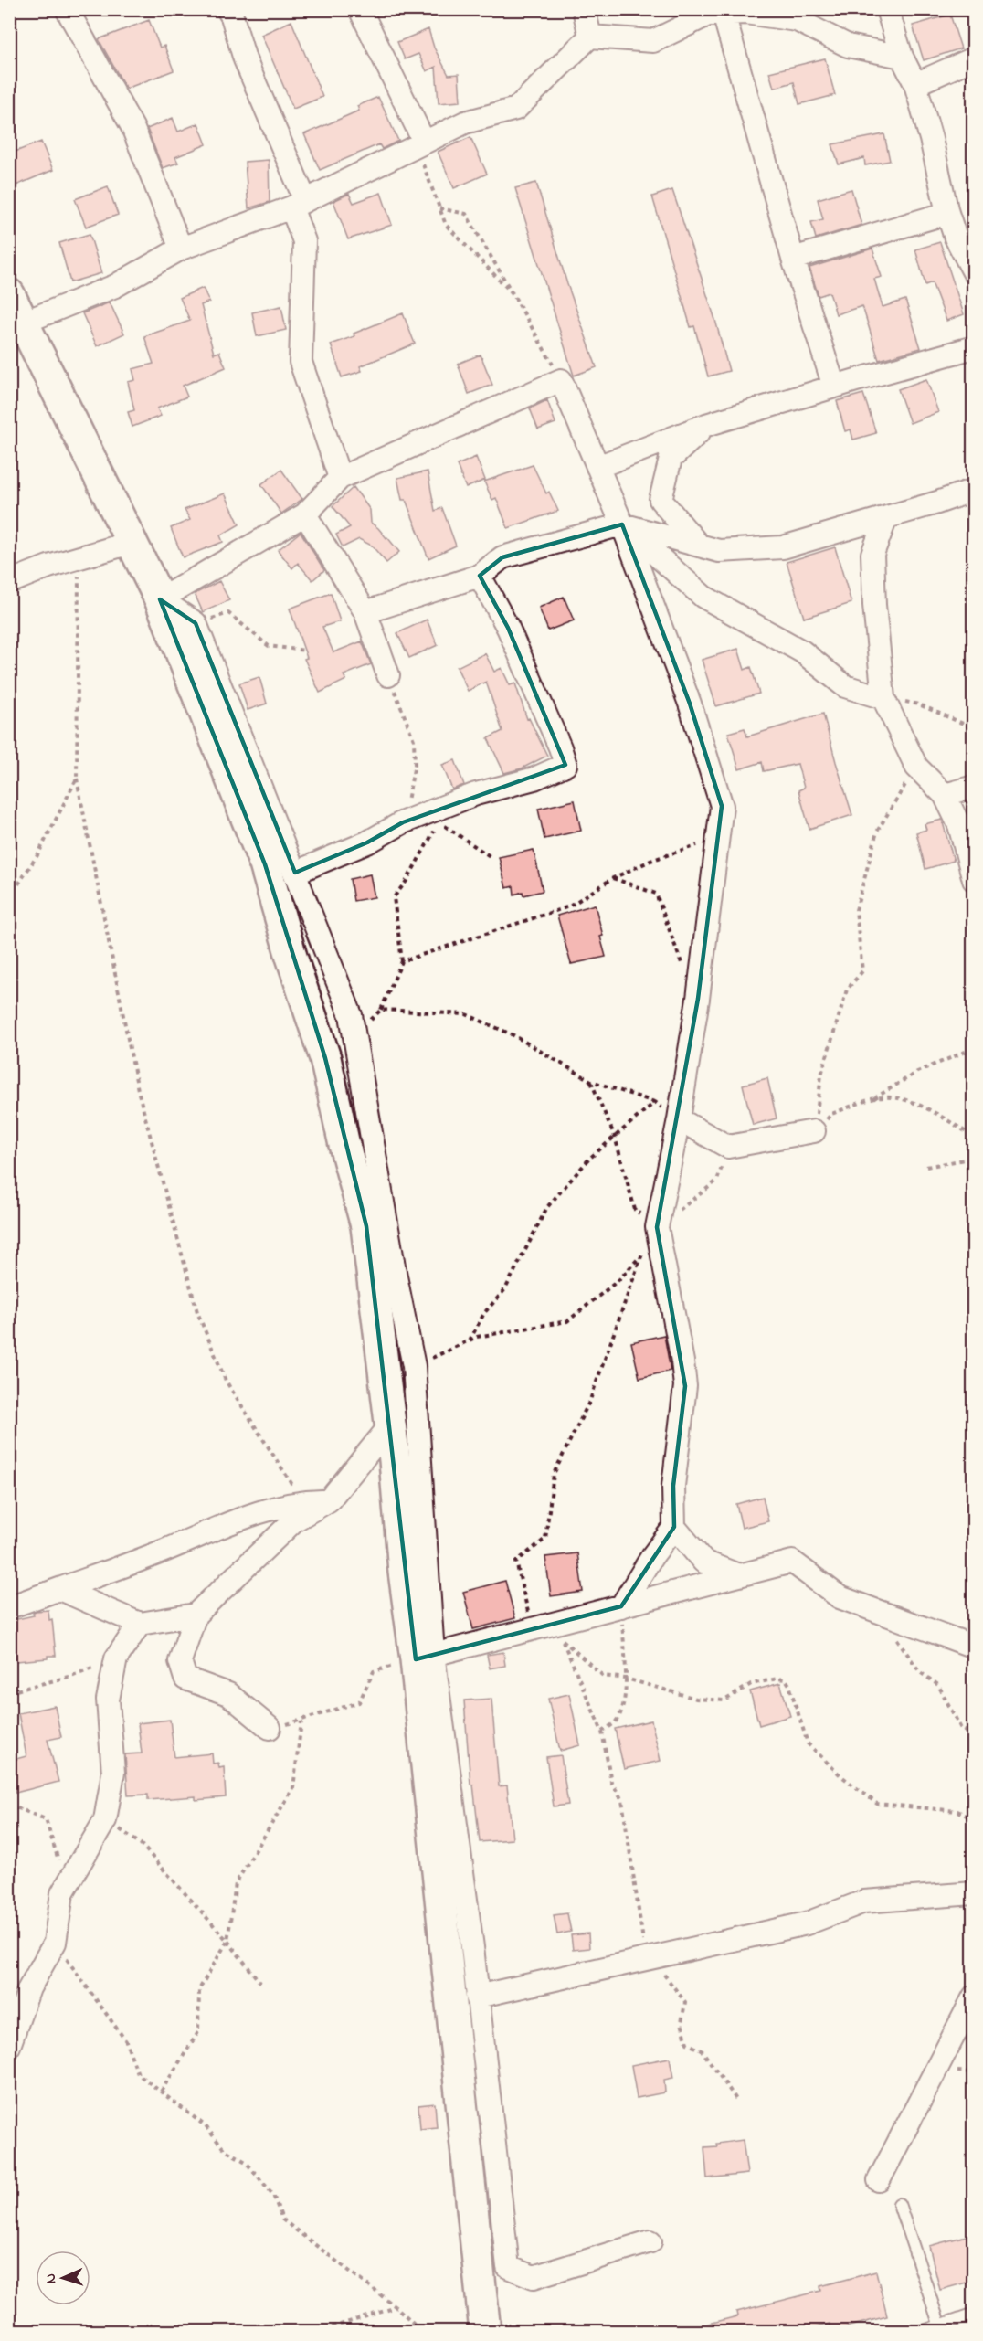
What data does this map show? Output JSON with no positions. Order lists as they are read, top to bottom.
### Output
{
  "north": "left"
}
